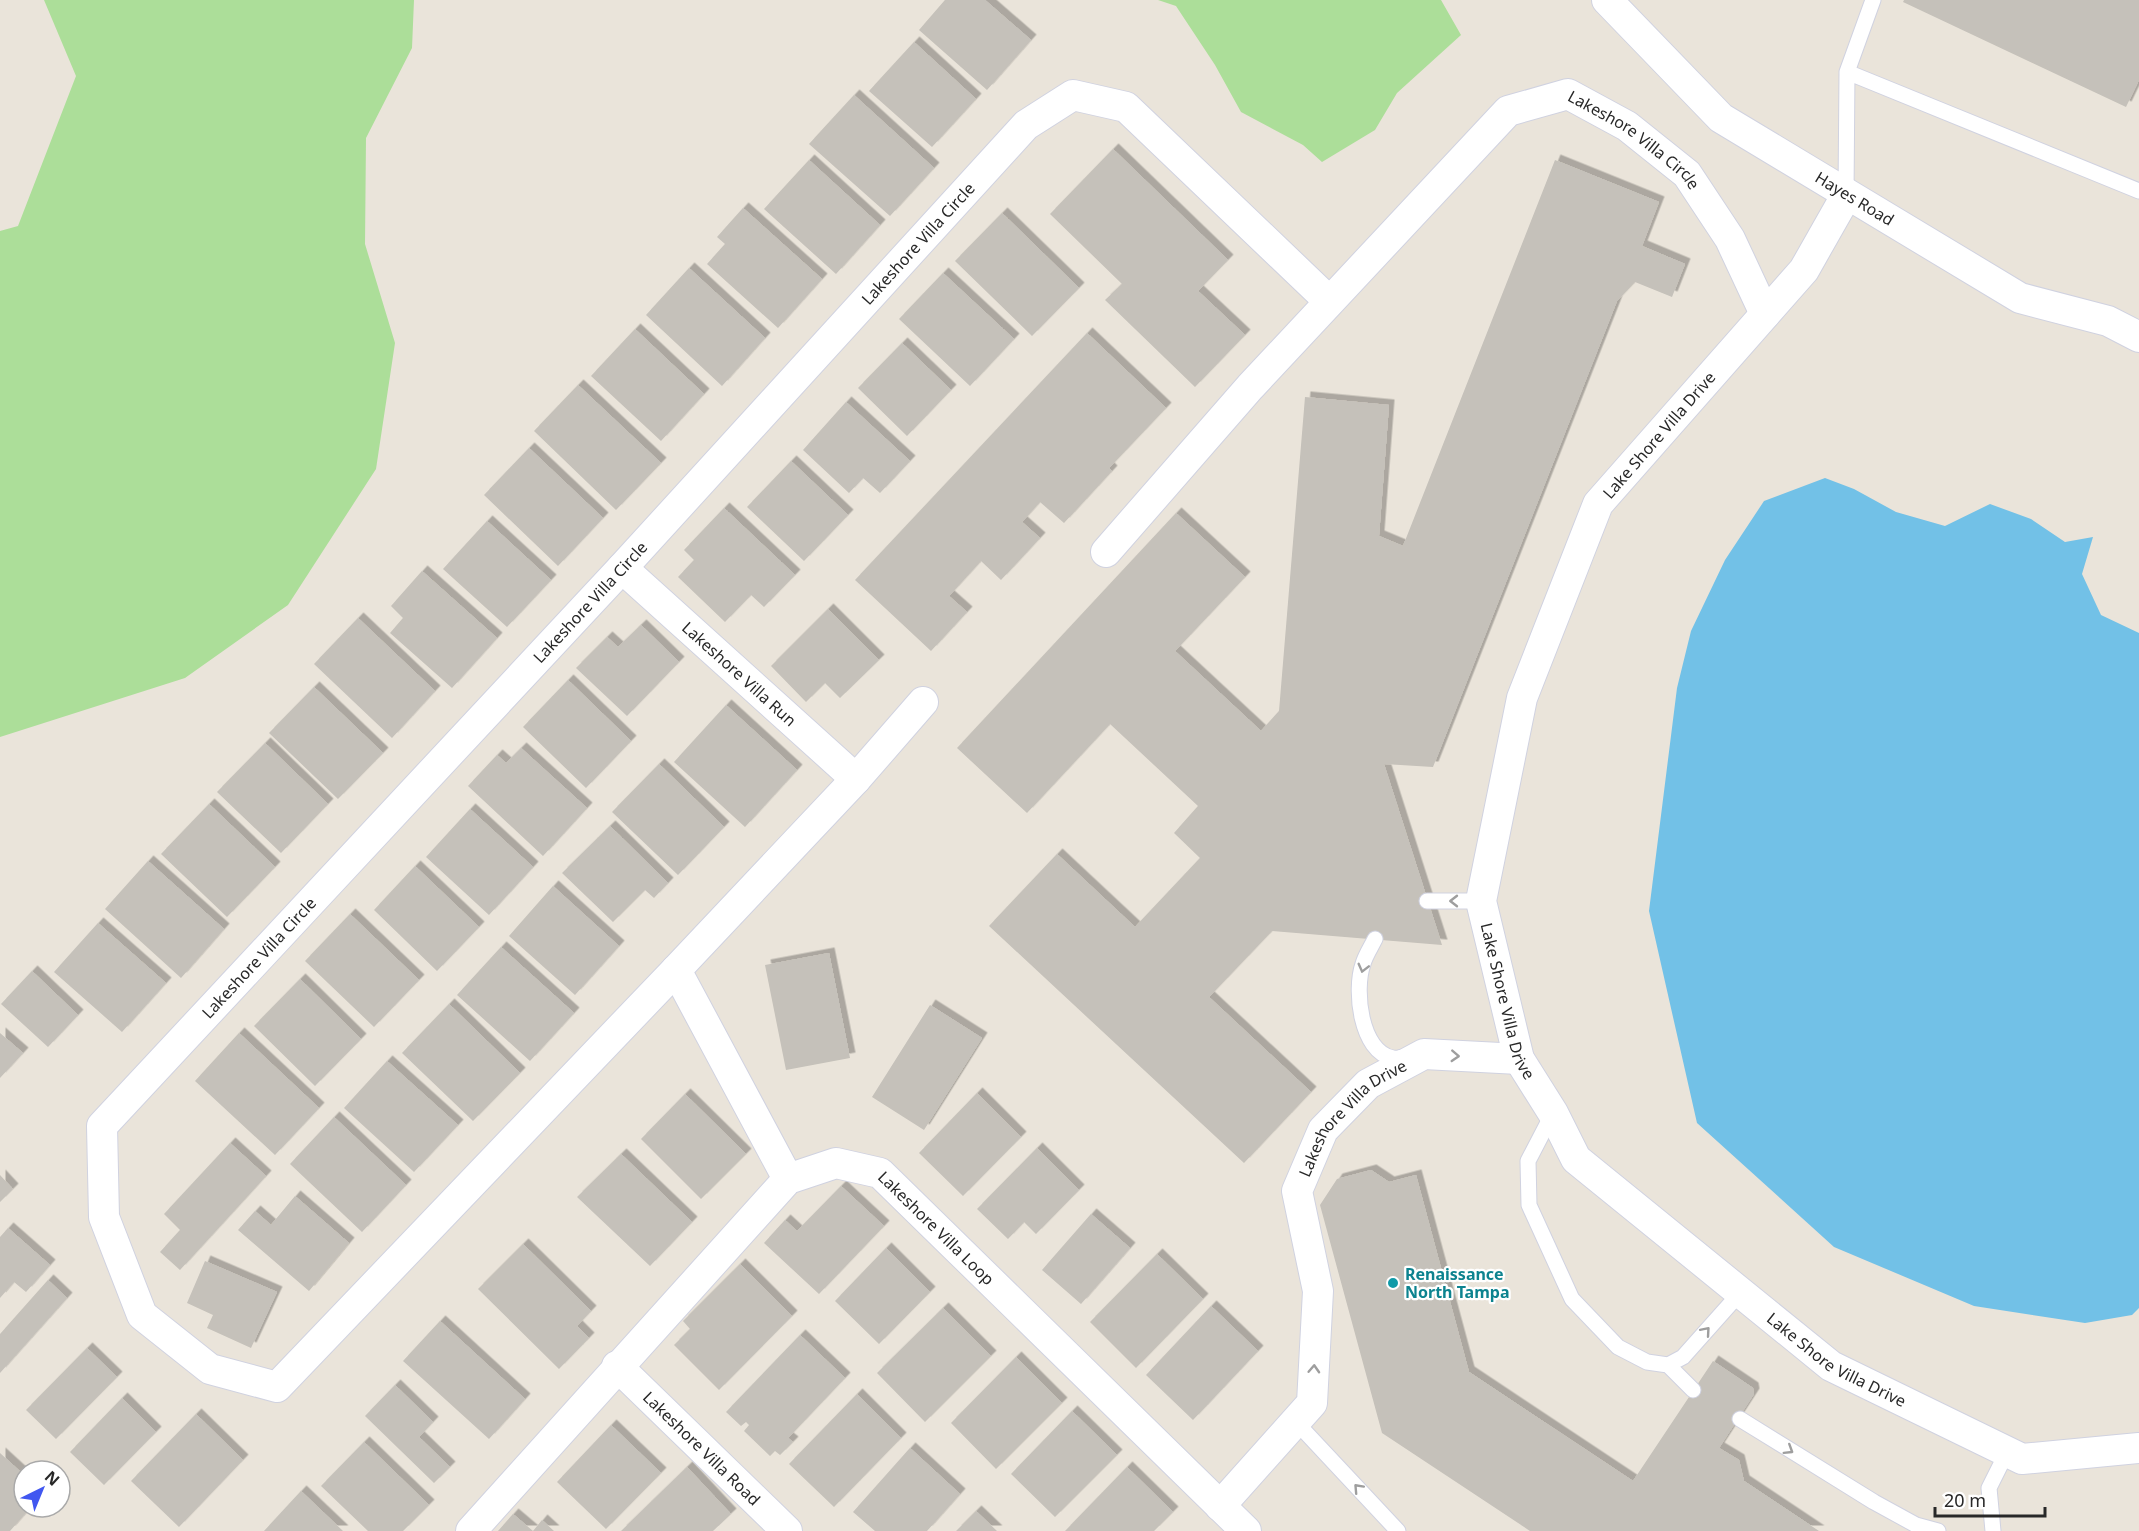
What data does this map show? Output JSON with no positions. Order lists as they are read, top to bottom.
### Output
{
  "streets": {
    "street": [
      "Lakeshore Villa Circle",
      "Hayes Road",
      "Lake Shore Villa Drive",
      "Lakeshore Villa Run",
      "Lakeshore Villa Drive",
      "Lakeshore Villa Loop",
      "Lakeshore Villa Road"
    ]
  },
  "crossings": [
    ["Lakeshore Villa Circle", "Lake Shore Villa Drive"],
    ["Lakeshore Villa Circle", "Lakeshore Villa Run"],
    ["Hayes Road", "Lake Shore Villa Drive"],
    ["Lake Shore Villa Drive", "Lakeshore Villa Drive"],
    ["Lakeshore Villa Drive", "Lakeshore Villa Loop"],
    ["Lakeshore Villa Loop", "Lakeshore Villa Road"]
  ],
  "one_way": ["Lakeshore Villa Drive"],
  "places": ["Renaissance North Tampa"],
  "scale_bar": "20 m",
  "north": "top right"
}
